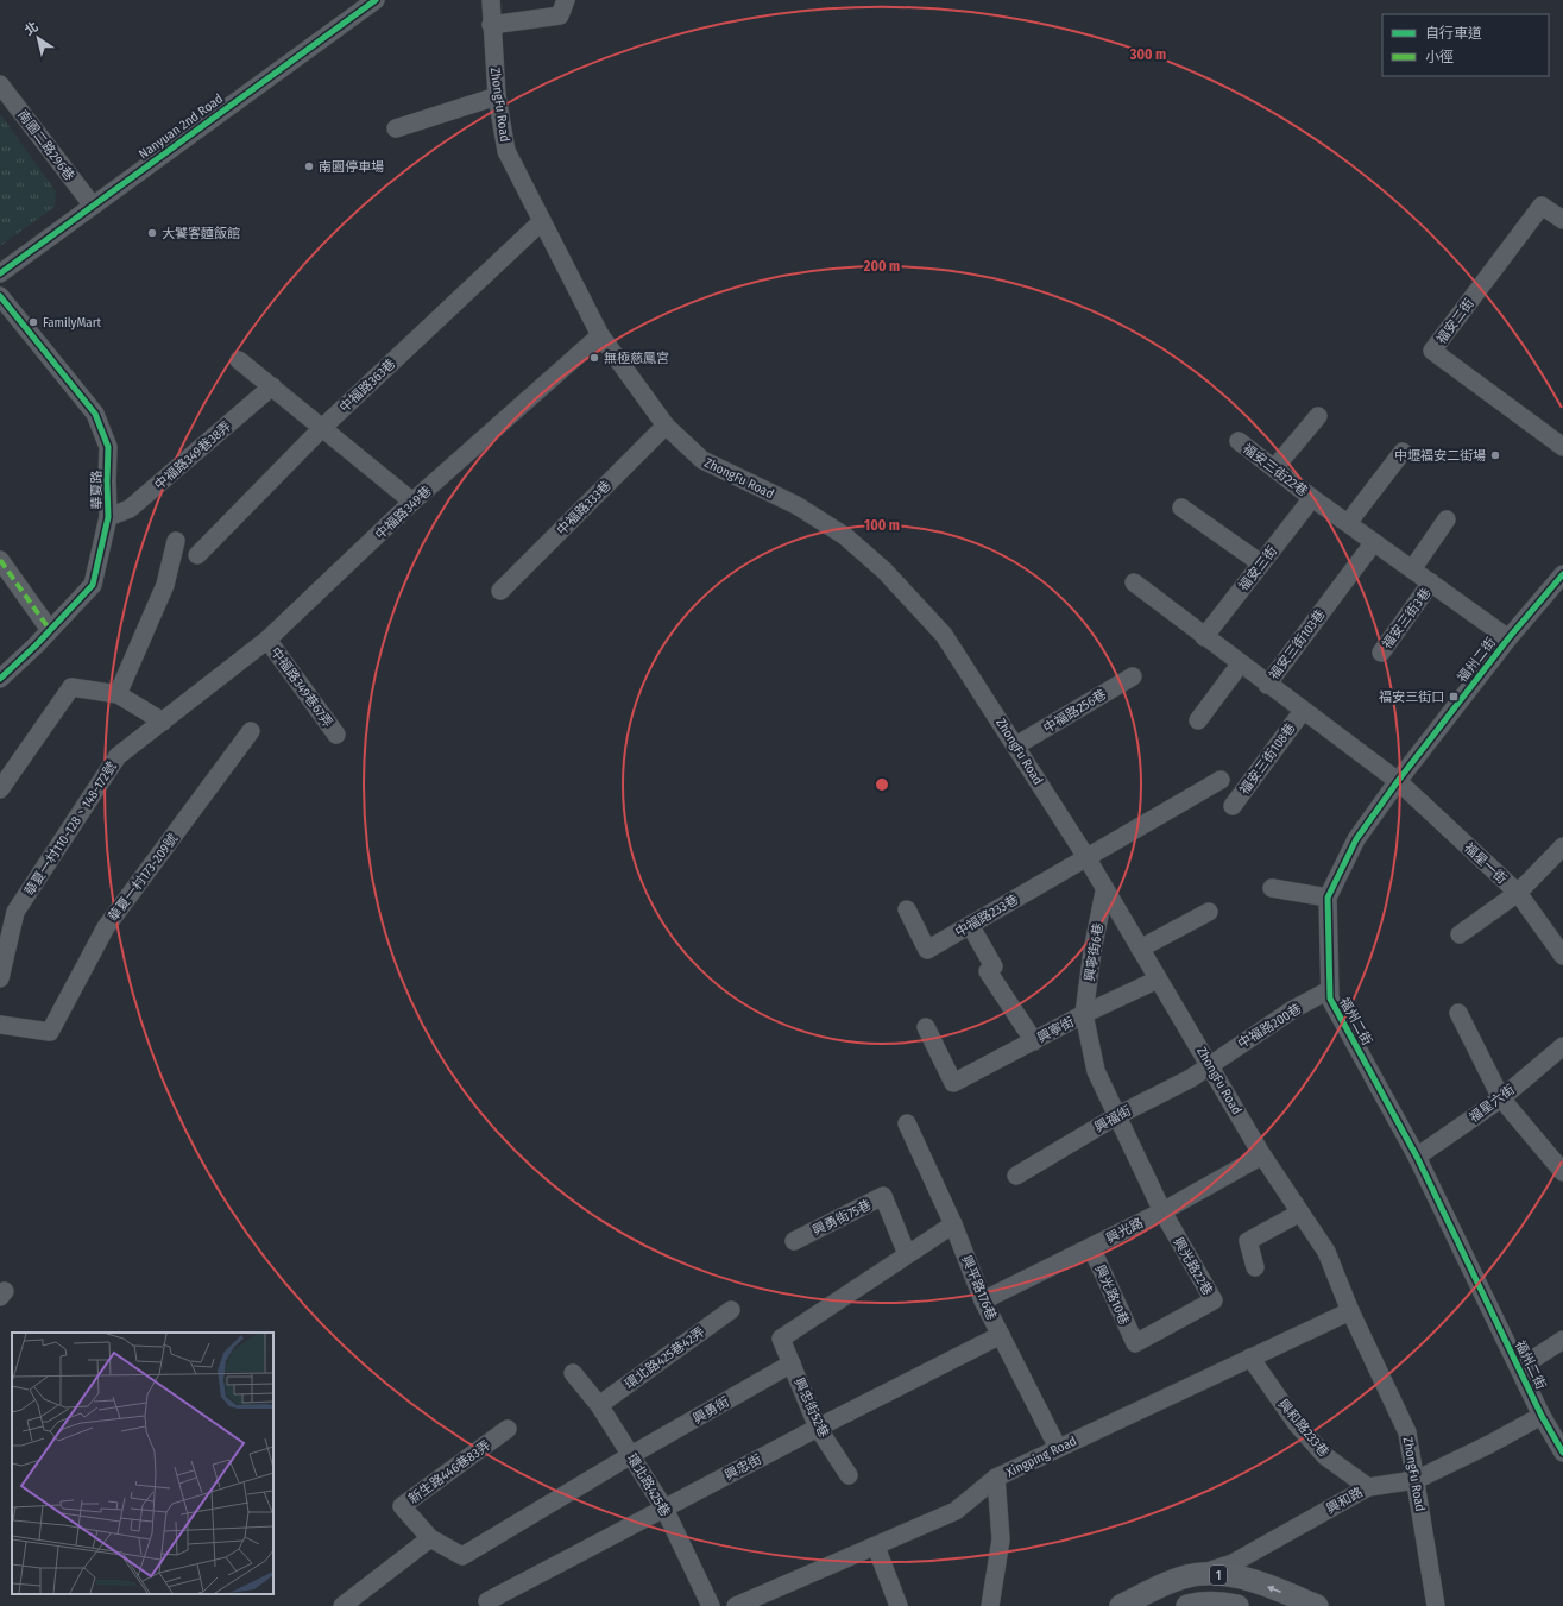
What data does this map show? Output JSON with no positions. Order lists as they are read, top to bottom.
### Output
{
  "streets": {
    "main road": ["1"],
    "street": [
      "ZhongFu Road",
      "Nanyuan 2nd Road",
      "南園二路296巷",
      "福安二街",
      "中福路363巷",
      "中福路349巷38弄",
      "福安三街22巷",
      "華夏路",
      "中福路333巷",
      "中福路349巷",
      "福安三街",
      "福安三街3巷",
      "福安三街103巷",
      "福州二街",
      "中福路349巷67弄",
      "中福路256巷",
      "福安三街108巷",
      "華夏一村110~128、148~172號",
      "福星一街",
      "華夏一村173~209號",
      "中福路233巷",
      "興寧街6巷",
      "中福路200巷",
      "興寧街",
      "福星六街",
      "興福街",
      "興勇街75巷",
      "興光路",
      "興光路22巷",
      "興平路176巷",
      "興光路10巷",
      "環北路425巷42弄",
      "興忠街52巷",
      "興勇街",
      "興和路233巷",
      "Xingping Road",
      "興忠街",
      "新生路446巷83弄",
      "環北路425巷",
      "興和路"
    ]
  },
  "crossings": [
    ["ZhongFu Road", "中福路363巷"],
    ["ZhongFu Road", "中福路333巷"],
    ["ZhongFu Road", "中福路349巷"],
    ["ZhongFu Road", "中福路256巷"],
    ["ZhongFu Road", "中福路233巷"],
    ["ZhongFu Road", "興寧街6巷"],
    ["ZhongFu Road", "中福路200巷"],
    ["ZhongFu Road", "興寧街"],
    ["ZhongFu Road", "興福街"],
    ["ZhongFu Road", "興光路"],
    ["ZhongFu Road", "Xingping Road"],
    ["ZhongFu Road", "興和路"],
    ["Nanyuan 2nd Road", "南園二路296巷"],
    ["中福路349巷38弄", "華夏路"],
    ["福安三街22巷", "福安三街"],
    ["中福路349巷", "中福路349巷67弄"],
    ["中福路349巷", "華夏一村110~128、148~172號"],
    ["福州二街", "福星一街"],
    ["福州二街", "中福路200巷"],
    ["福州二街", "福星六街"],
    ["福州二街", "興和路"],
    ["興寧街6巷", "興寧街"],
    ["興寧街6巷", "興福街"],
    ["興寧街6巷", "興光路"],
    ["興寧街6巷", "興光路22巷"],
    ["中福路200巷", "興福街"],
    ["興光路", "興光路22巷"],
    ["興光路", "興平路176巷"],
    ["興光路", "興光路10巷"],
    ["興光路22巷", "興光路10巷"],
    ["興平路176巷", "Xingping Road"],
    ["興平路176巷", "興忠街"],
    ["環北路425巷42弄", "環北路425巷"],
    ["興忠街52巷", "興勇街"],
    ["興忠街52巷", "興忠街"],
    ["興勇街", "新生路446巷83弄"],
    ["興勇街", "環北路425巷"],
    ["興和路233巷", "Xingping Road"],
    ["興和路233巷", "興和路"],
    ["興忠街", "環北路425巷"],
    ["興和路", "1"]
  ],
  "places": {
    "other": [
      "南園停車場",
      "大饕客麵飯館",
      "FamilyMart",
      "無極慈鳳宮",
      "中壢福安二街場"
    ],
    "transit": ["福安三街口"]
  },
  "legend": ["自行車道", "小徑"],
  "north": "top left",
  "rings": ["300 m", "200 m", "100 m"]
}
